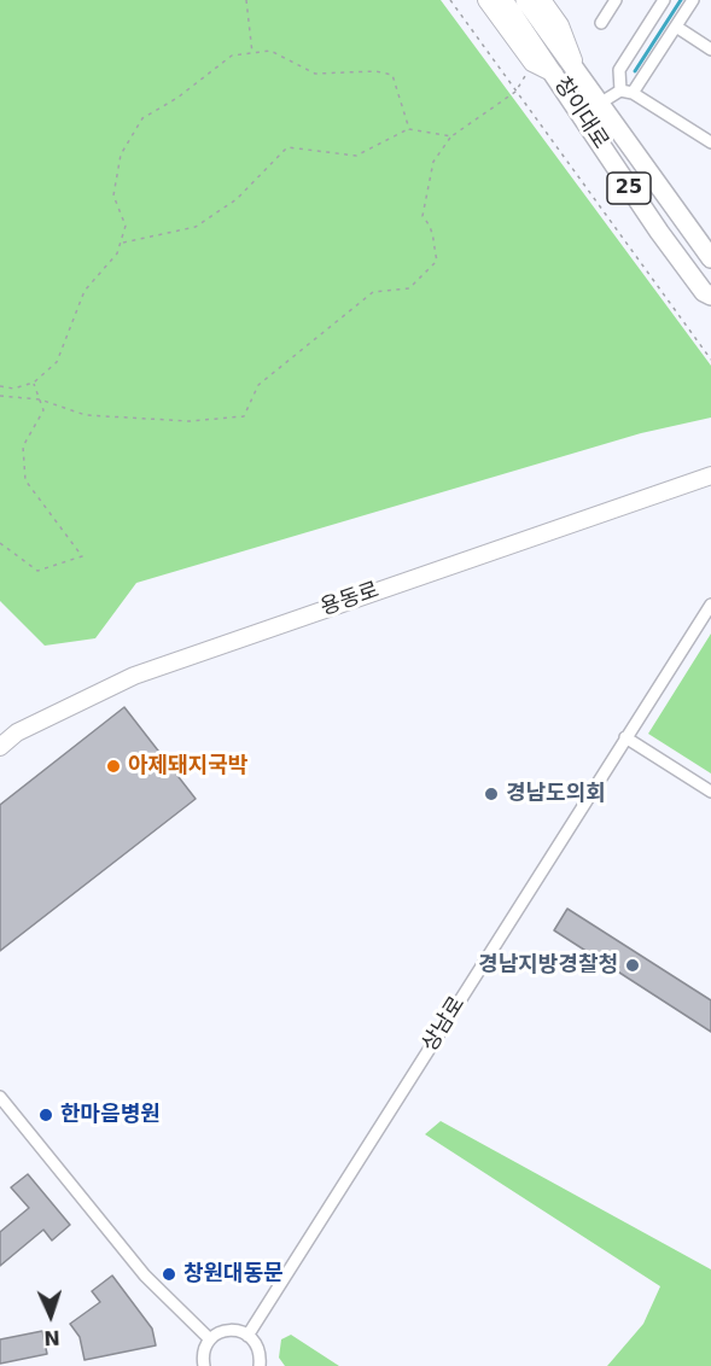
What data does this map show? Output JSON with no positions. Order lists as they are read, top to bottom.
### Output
{
  "streets": {
    "main road": ["창이대로", "25"],
    "street": ["용동로", "상남로"]
  },
  "places": [
    "아제돼지국박",
    "경남도의회",
    "경남지방경찰청",
    "한마음병원",
    "창원대동문"
  ],
  "north": "bottom"
}
